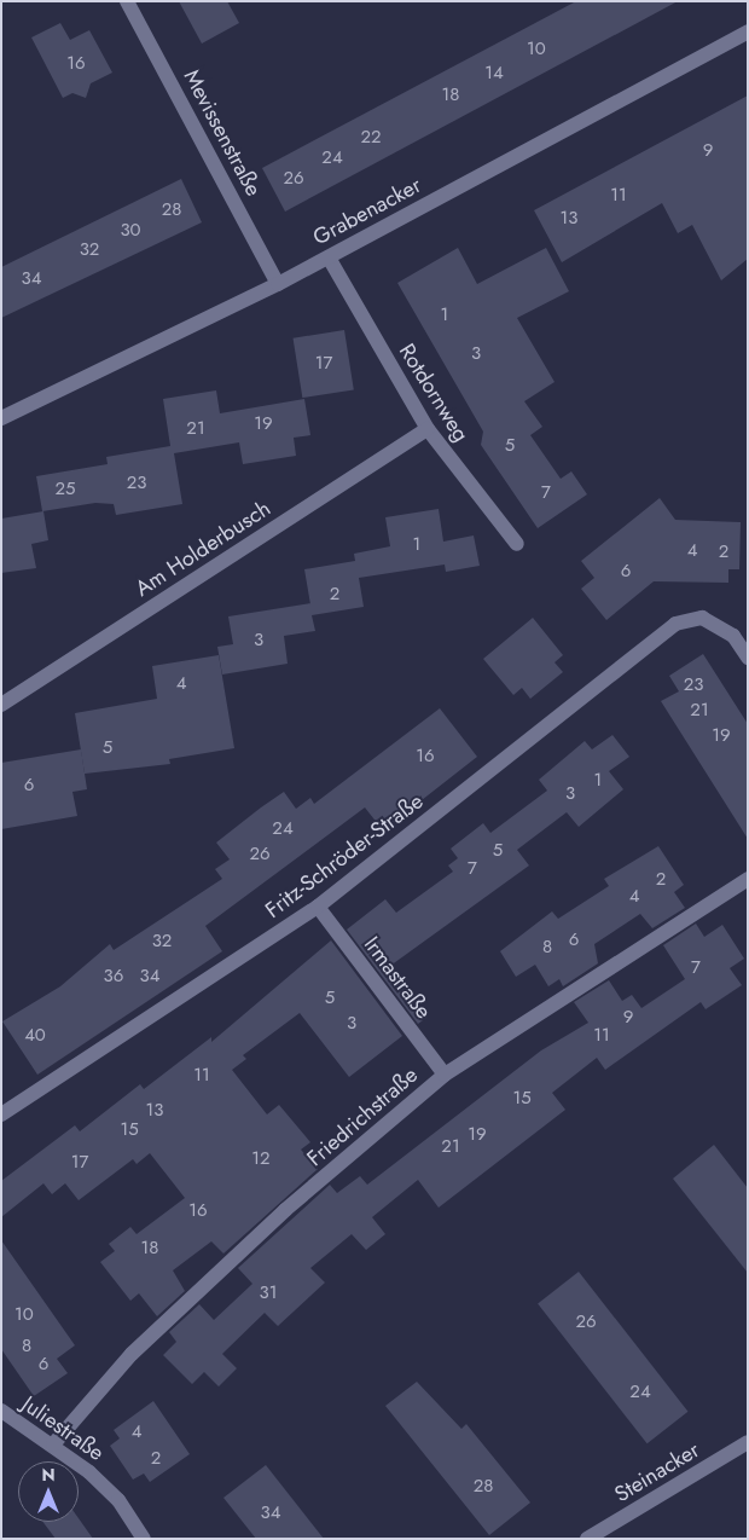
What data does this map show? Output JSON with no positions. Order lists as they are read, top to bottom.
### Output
{
  "streets": {
    "street": [
      "Mevissenstraße",
      "Grabenacker",
      "Rotdornweg",
      "Am Holderbusch",
      "Fritz-Schröder-Straße",
      "Irmastraße",
      "Friedrichstraße",
      "Juliestraße",
      "Steinacker"
    ]
  },
  "crossings": [
    ["Mevissenstraße", "Grabenacker"],
    ["Grabenacker", "Rotdornweg"],
    ["Rotdornweg", "Am Holderbusch"],
    ["Fritz-Schröder-Straße", "Irmastraße"],
    ["Irmastraße", "Friedrichstraße"],
    ["Friedrichstraße", "Juliestraße"]
  ],
  "house_numbers": [
    "10",
    "16",
    "14",
    "18",
    "22",
    "9",
    "24",
    "26",
    "11",
    "28",
    "13",
    "30",
    "32",
    "34",
    "1",
    "3",
    "17",
    "19",
    "21",
    "5",
    "23",
    "25",
    "7",
    "1",
    "4",
    "2",
    "6",
    "2",
    "3",
    "4",
    "23",
    "21",
    "19",
    "5",
    "16",
    "1",
    "6",
    "3",
    "24",
    "5",
    "26",
    "7",
    "2",
    "4",
    "6",
    "32",
    "8",
    "7",
    "36",
    "34",
    "5",
    "9",
    "3",
    "40",
    "11",
    "11",
    "15",
    "13",
    "15",
    "19",
    "21",
    "12",
    "17",
    "16",
    "18",
    "31",
    "10",
    "26",
    "8",
    "6",
    "24",
    "4",
    "2",
    "28",
    "34"
  ],
  "north": "top"
}
